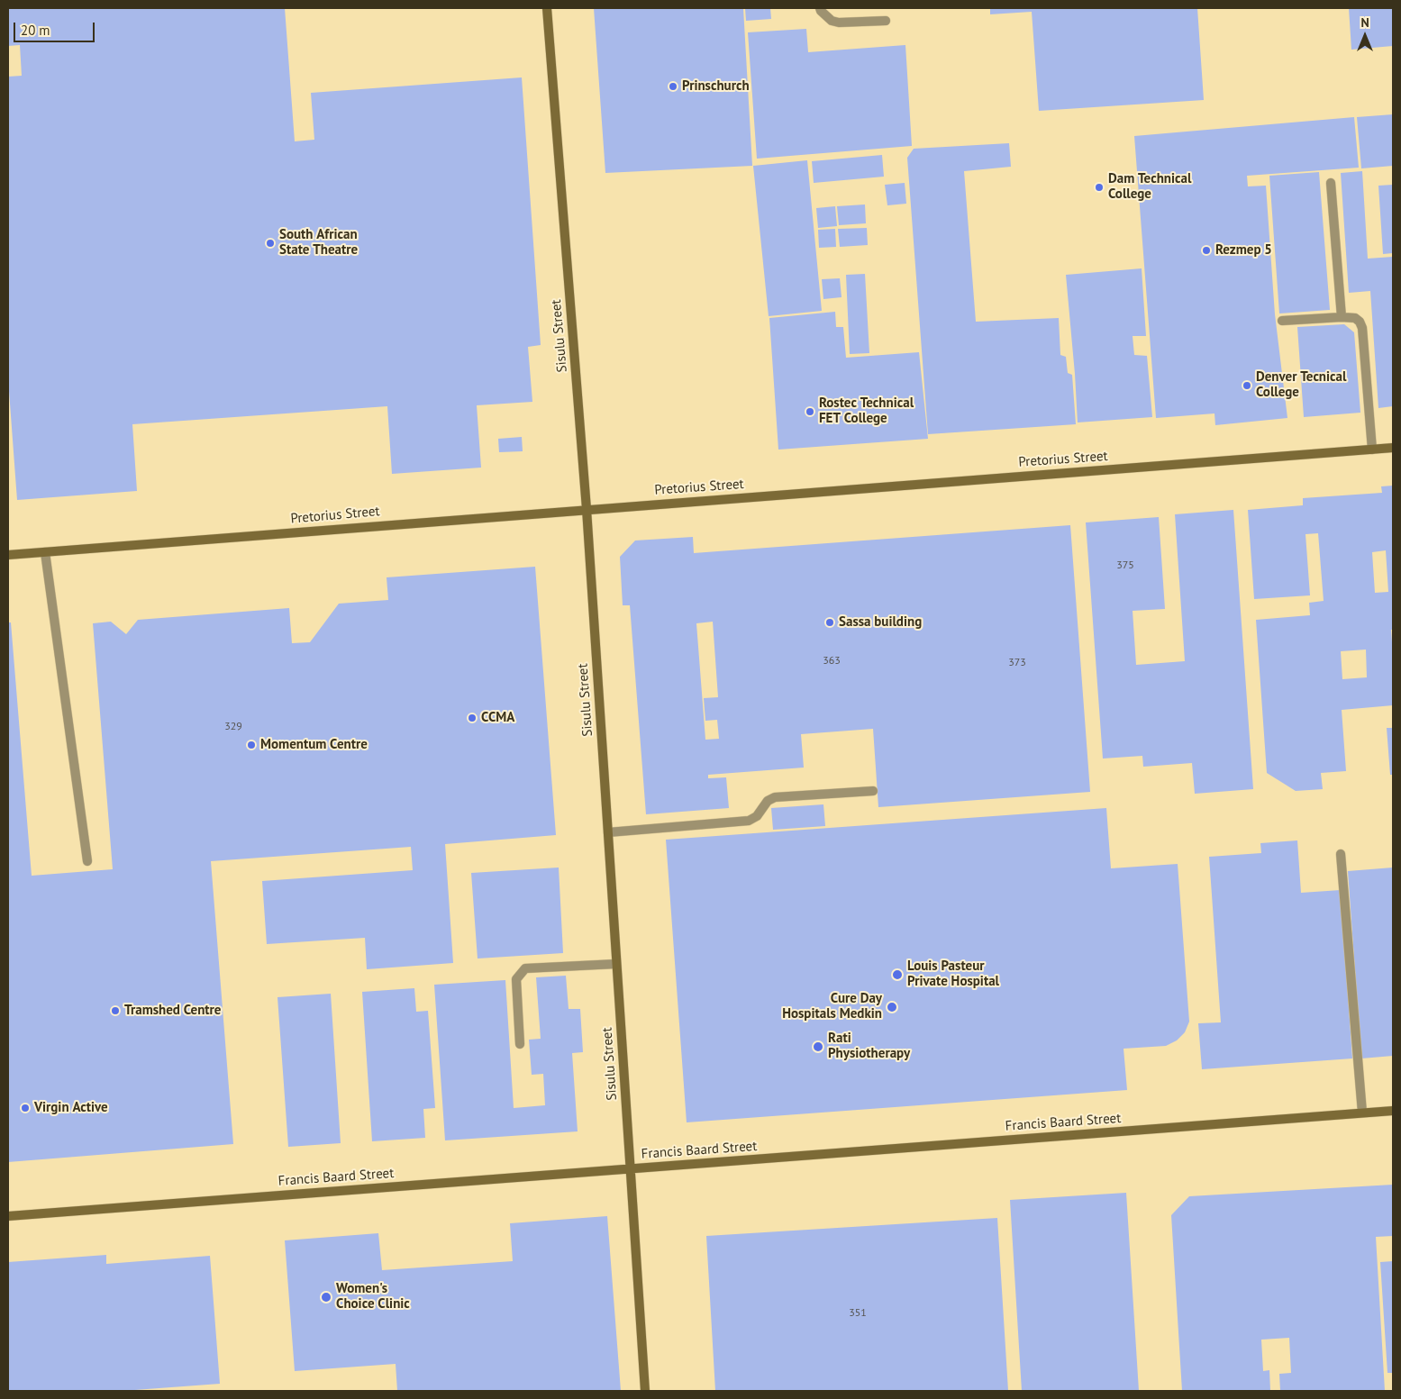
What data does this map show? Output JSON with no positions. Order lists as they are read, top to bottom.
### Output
{
  "streets": {
    "street": ["Sisulu Street", "Pretorius Street", "Francis Baard Street"]
  },
  "crossings": [
    ["Sisulu Street", "Pretorius Street"],
    ["Sisulu Street", "Francis Baard Street"]
  ],
  "places": [
    "Prinschurch",
    "Dam Technical College",
    "South African State Theatre",
    "Rezmep 5",
    "Denver Tecnical College",
    "Rostec Technical FET College",
    "Sassa building",
    "CCMA",
    "Momentum Centre",
    "Louis Pasteur Private Hospital",
    "Cure Day Hospitals Medkin",
    "Tramshed Centre",
    "Rati Physiotherapy",
    "Virgin Active",
    "Women's Choice Clinic"
  ],
  "house_numbers": [
    "375",
    "363",
    "373",
    "329",
    "351"
  ],
  "scale_bar": "20 m",
  "north": "top"
}
